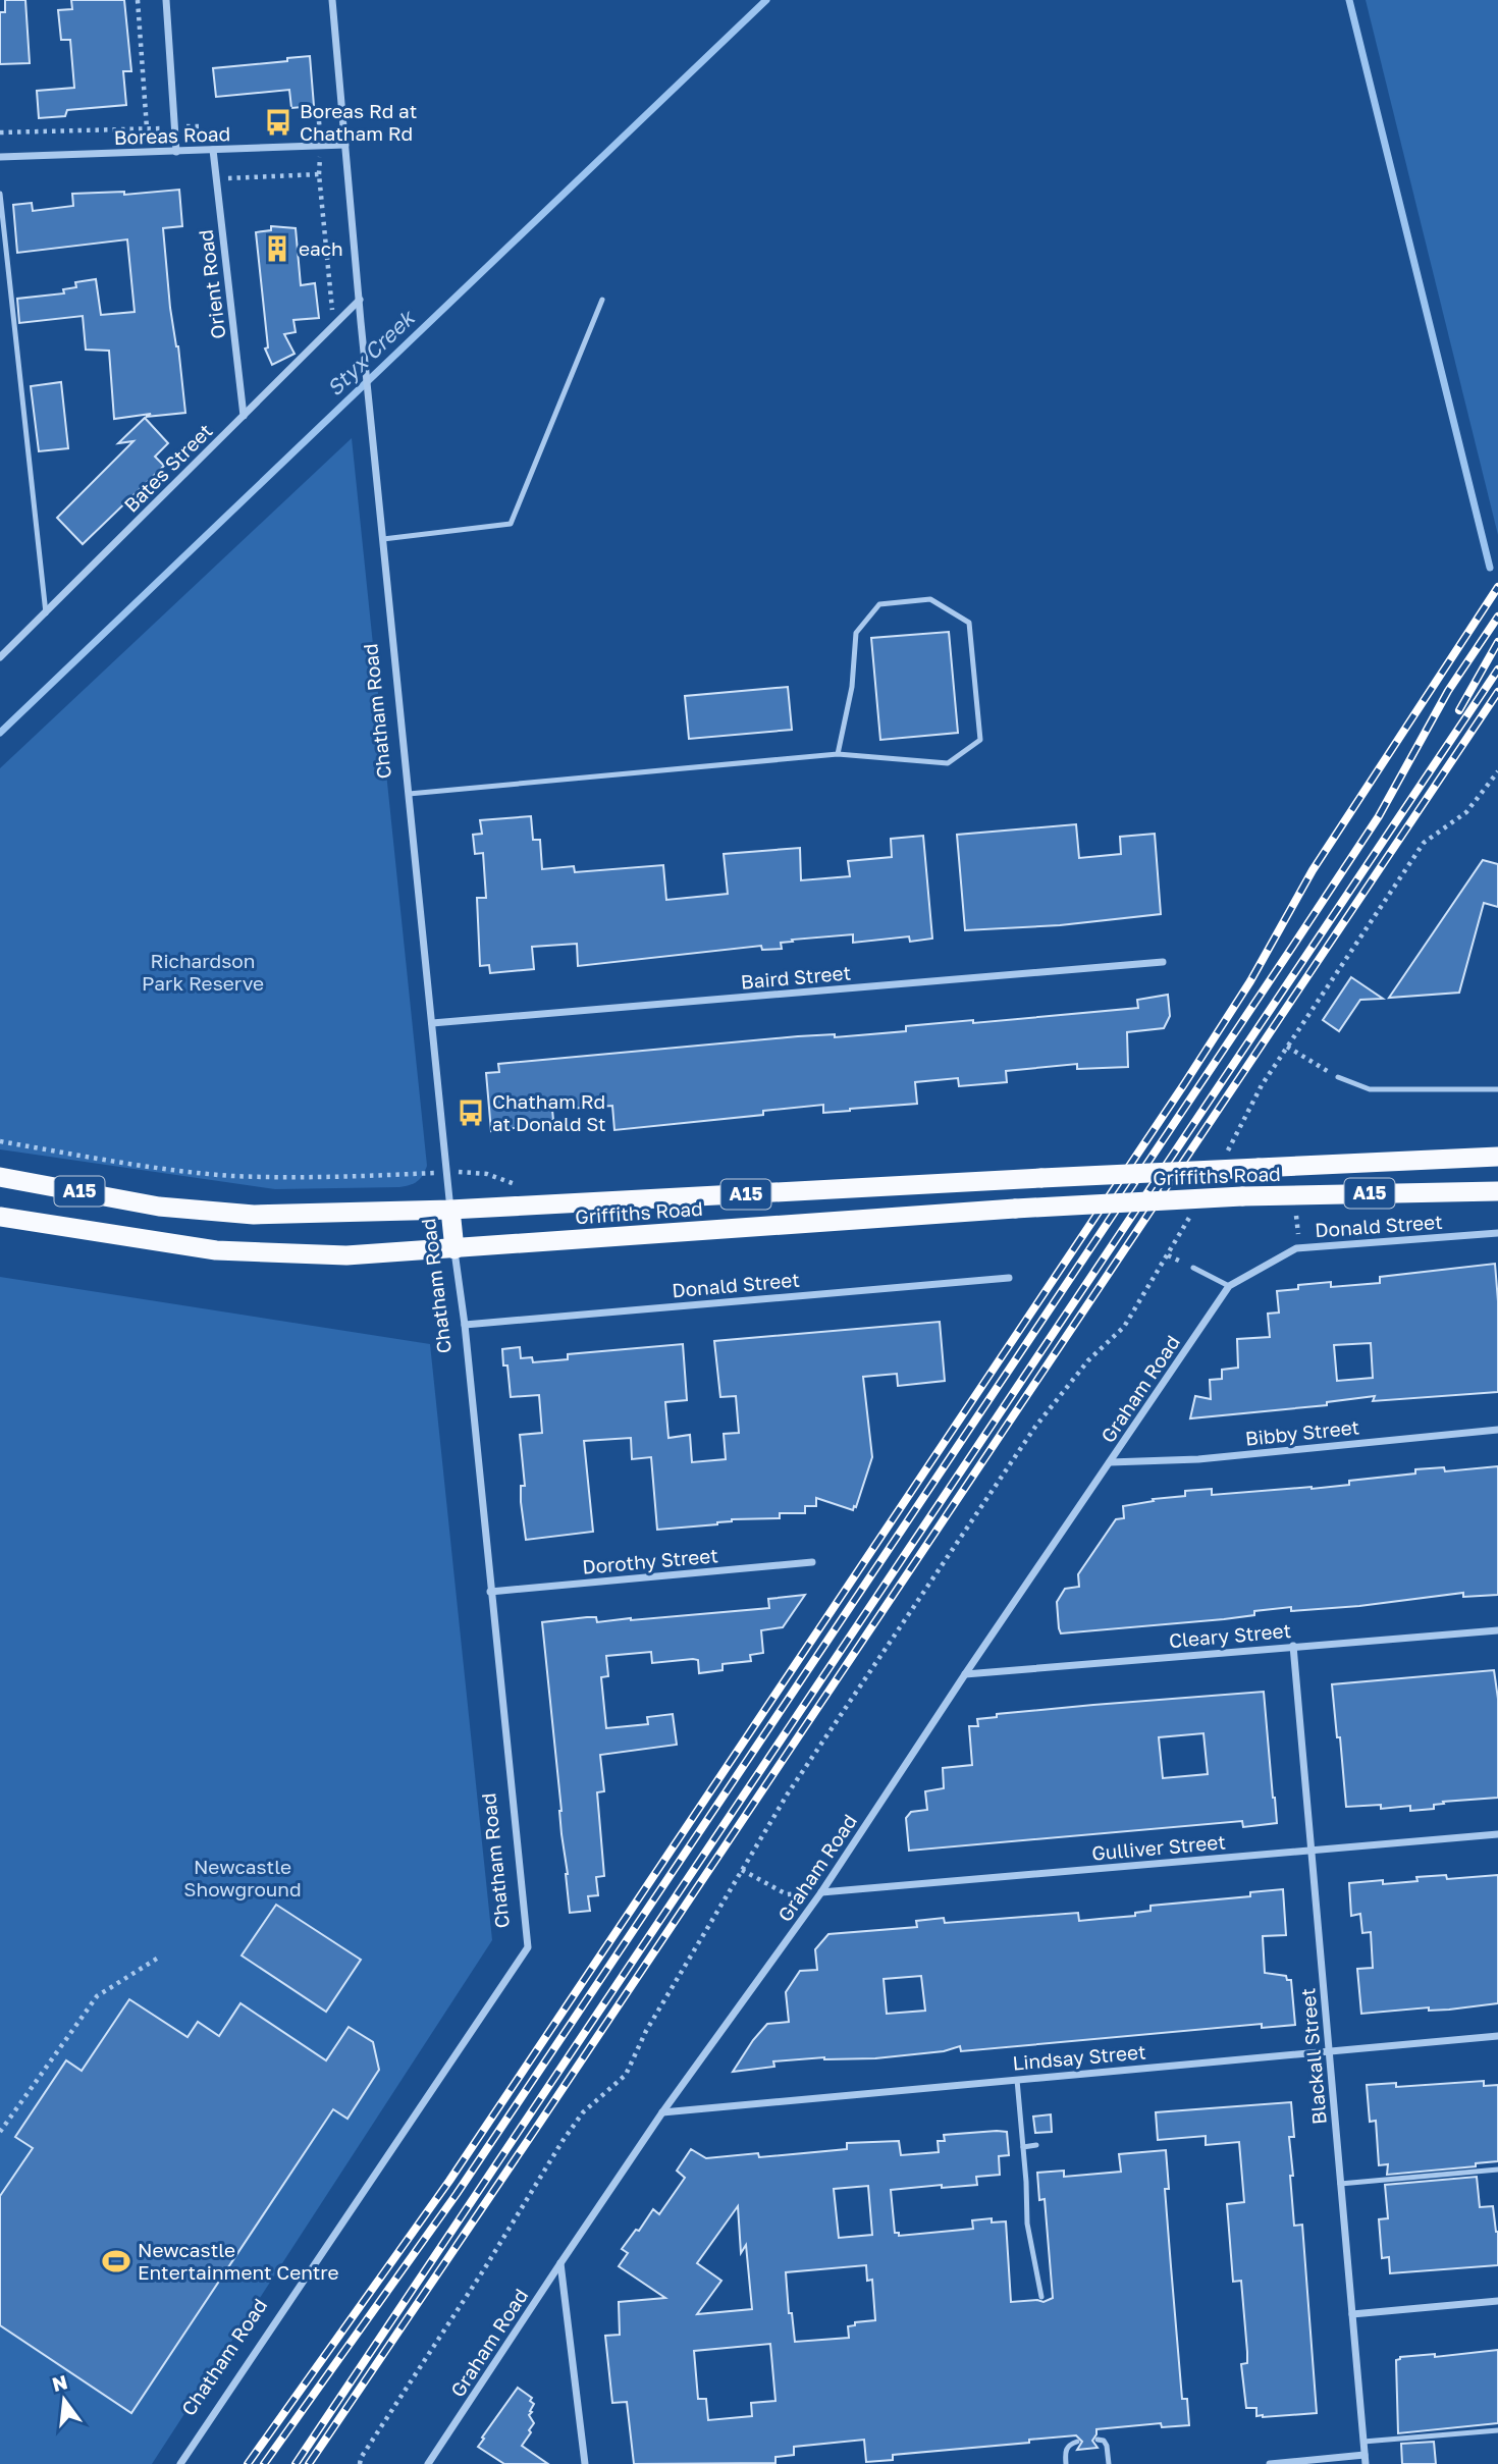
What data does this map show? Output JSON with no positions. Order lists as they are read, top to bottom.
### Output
{
  "streets": {
    "highway": ["Chatham Road", "Griffiths Road", "A15"],
    "street": [
      "Boreas Road",
      "Orient Road",
      "Bates Street",
      "Baird Street",
      "Donald Street",
      "Graham Road",
      "Bibby Street",
      "Dorothy Street",
      "Cleary Street",
      "Gulliver Street",
      "Blackall Street",
      "Lindsay Street"
    ]
  },
  "crossings": [
    ["Boreas Road", "Orient Road"],
    ["Boreas Road", "Chatham Road"],
    ["Orient Road", "Bates Street"],
    ["Bates Street", "Chatham Road"],
    ["Chatham Road", "Baird Street"],
    ["Chatham Road", "Griffiths Road"],
    ["Chatham Road", "Donald Street"],
    ["Chatham Road", "Dorothy Street"],
    ["Donald Street", "Graham Road"],
    ["Graham Road", "Bibby Street"],
    ["Graham Road", "Cleary Street"],
    ["Graham Road", "Gulliver Street"],
    ["Graham Road", "Lindsay Street"],
    ["Cleary Street", "Blackall Street"],
    ["Gulliver Street", "Blackall Street"],
    ["Blackall Street", "Lindsay Street"]
  ],
  "water": ["Styx Creek"],
  "parks": ["Richardson Park Reserve", "Newcastle Showground"],
  "places": {
    "bus stop": ["Boreas Rd at Chatham Rd", "Chatham Rd at Donald St"],
    "building": ["each"],
    "sports": ["Newcastle Entertainment Centre"]
  },
  "north": "top"
}
